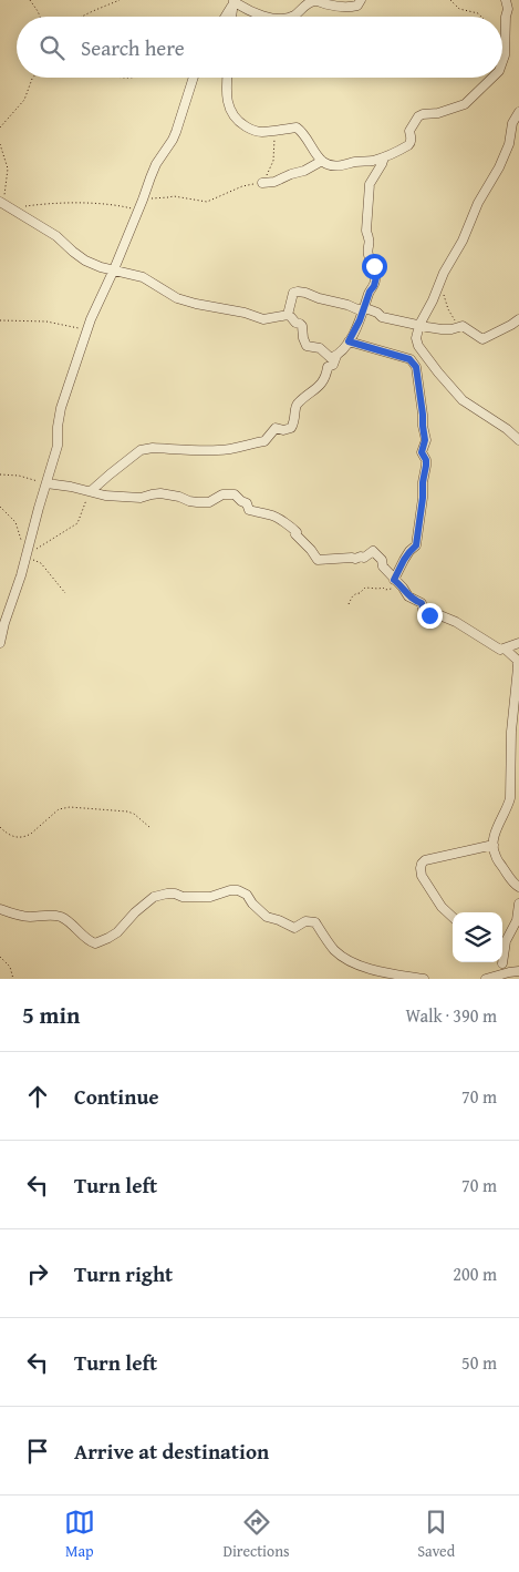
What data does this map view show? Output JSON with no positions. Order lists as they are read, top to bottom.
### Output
{
  "page": {
    "search": "Search here",
    "heading": ["5 min", "Walk · 390 m"],
    "list": [
      ["Continue", "70 m"],
      ["Turn left", "70 m"],
      ["Turn right", "200 m"],
      ["Turn left", "50 m"],
      "Arrive at destination"
    ],
    "nav": ["Map", "Directions", "Saved"]
  }
}
